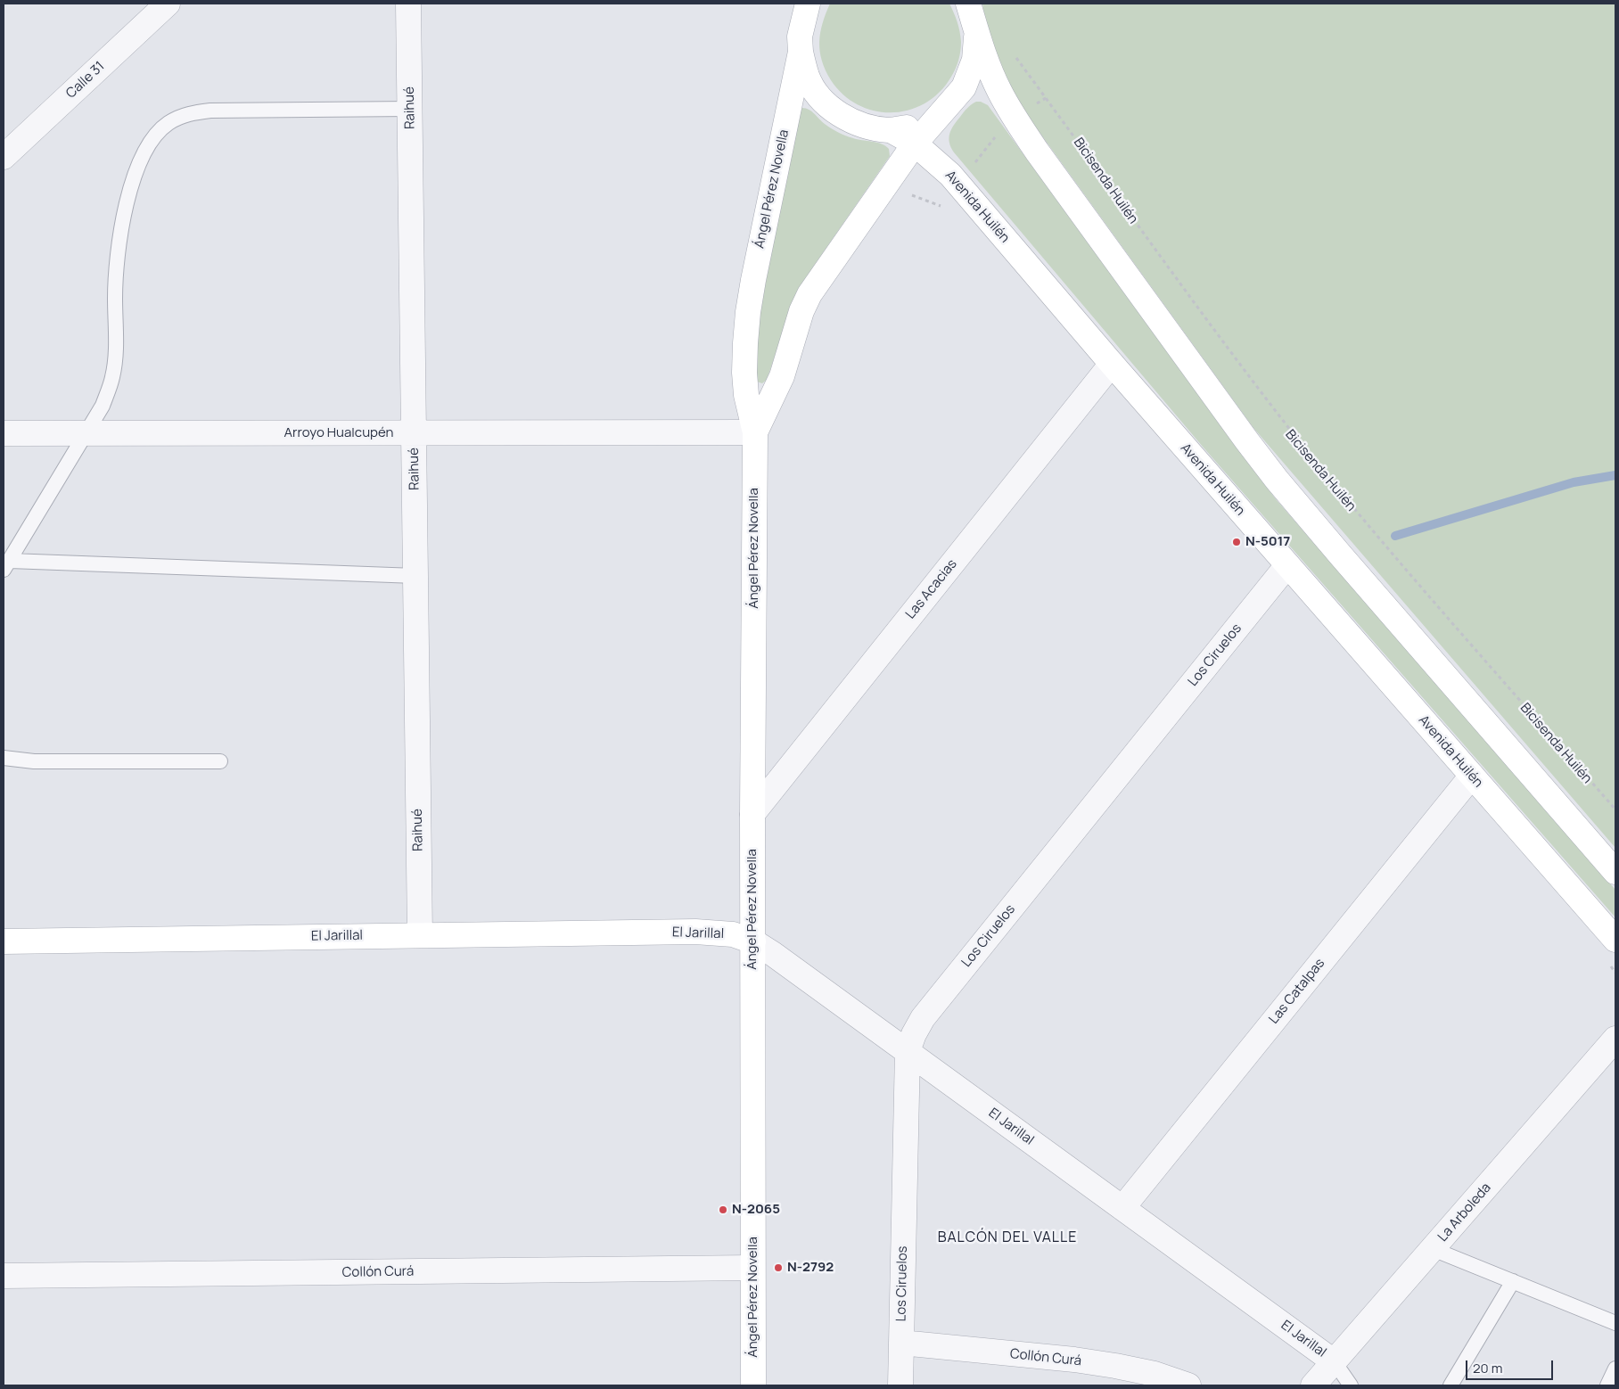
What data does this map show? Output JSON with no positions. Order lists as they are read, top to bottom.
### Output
{
  "streets": {
    "main road": ["Ángel Pérez Novella", "Avenida Huilén", "El Jarillal"],
    "street": [
      "Calle 31",
      "Raihué",
      "Arroyo Hualcupén",
      "Las Acacias",
      "Los Ciruelos",
      "Las Catalpas",
      "La Arboleda",
      "Collón Curá"
    ]
  },
  "crossings": [
    ["Raihué", "Arroyo Hualcupén"],
    ["Raihué", "El Jarillal"],
    ["Ángel Pérez Novella", "Avenida Huilén"],
    ["Ángel Pérez Novella", "Arroyo Hualcupén"],
    ["Ángel Pérez Novella", "Las Acacias"],
    ["Ángel Pérez Novella", "El Jarillal"],
    ["Ángel Pérez Novella", "Collón Curá"],
    ["Avenida Huilén", "Las Acacias"],
    ["Avenida Huilén", "Los Ciruelos"],
    ["Avenida Huilén", "Las Catalpas"],
    ["Los Ciruelos", "El Jarillal"],
    ["Los Ciruelos", "Collón Curá"],
    ["El Jarillal", "Las Catalpas"],
    ["El Jarillal", "La Arboleda"]
  ],
  "districts": ["BALCÓN DEL VALLE"],
  "places": ["N-5017", "N-2065", "N-2792"],
  "scale_bar": "20 m"
}
